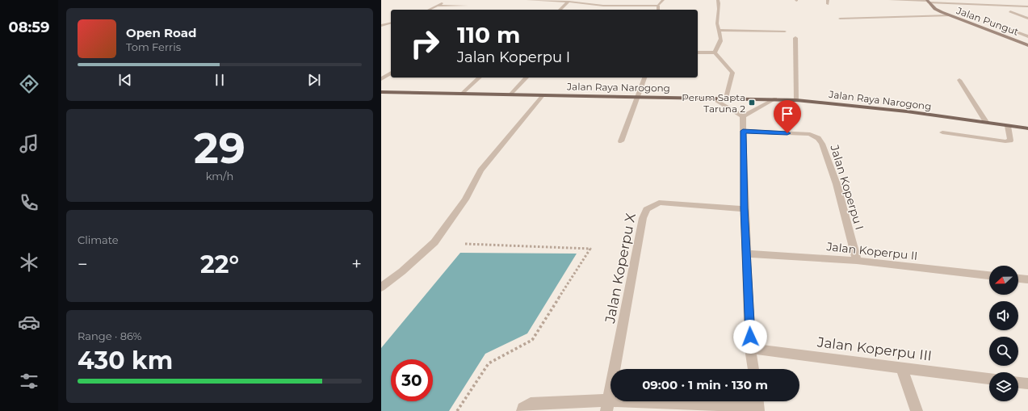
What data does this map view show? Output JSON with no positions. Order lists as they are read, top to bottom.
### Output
{
  "streets": {
    "main road": ["Jalan Raya Narogong"],
    "street": [
      "Jalan Pungut",
      "Jalan Koperpu I",
      "Jalan Koperpu II",
      "Jalan Koperpu X",
      "Jalan Koperpu III"
    ]
  },
  "crossings": [
    ["Jalan Koperpu I", "Jalan Koperpu II"]
  ],
  "places": {
    "transit": ["Perum Sapta Taruna 2"]
  },
  "north": "left",
  "page": {
    "tabs": "08:59",
    "turn": ["110 m", "Jalan Koperpu I"],
    "song": ["Open Road", "Tom Ferris"],
    "tile": [
      ["29", "km/h"],
      "Climate",
      ["Range · 86%", "430 km"]
    ],
    "heat": ["−", "22°", "+"],
    "limit": "30",
    "trip": "09:00 · 1 min · 130 m"
  }
}
